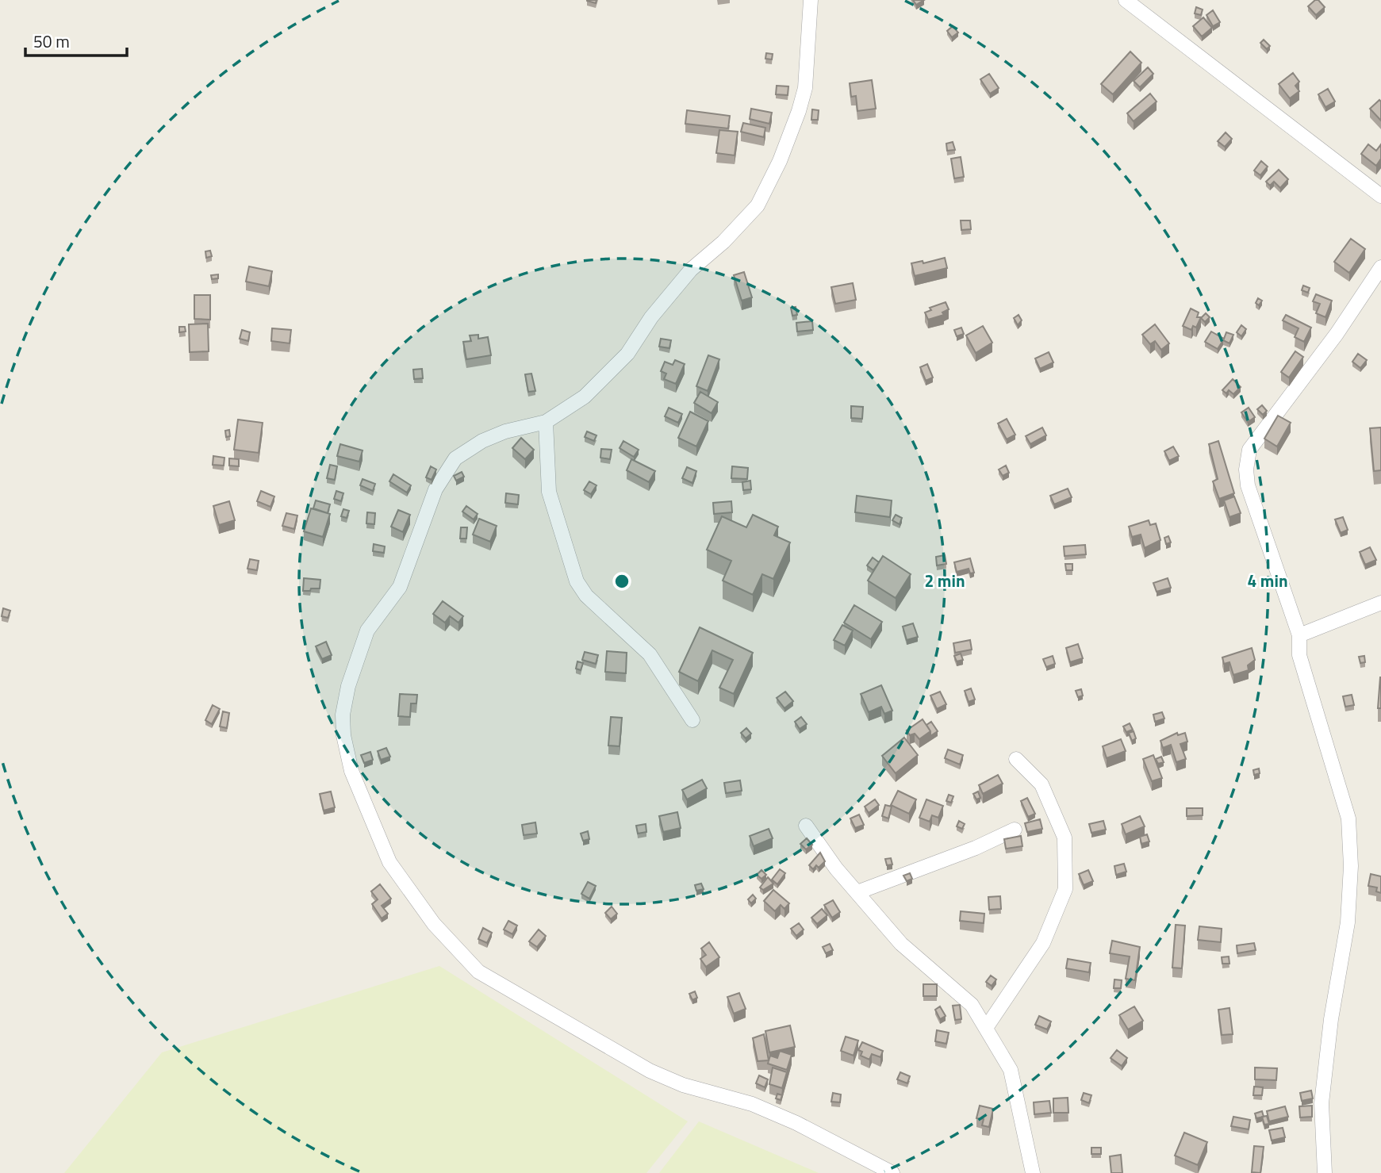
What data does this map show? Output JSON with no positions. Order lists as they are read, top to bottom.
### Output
{
  "scale_bar": "50 m",
  "rings": ["2 min", "4 min"]
}
